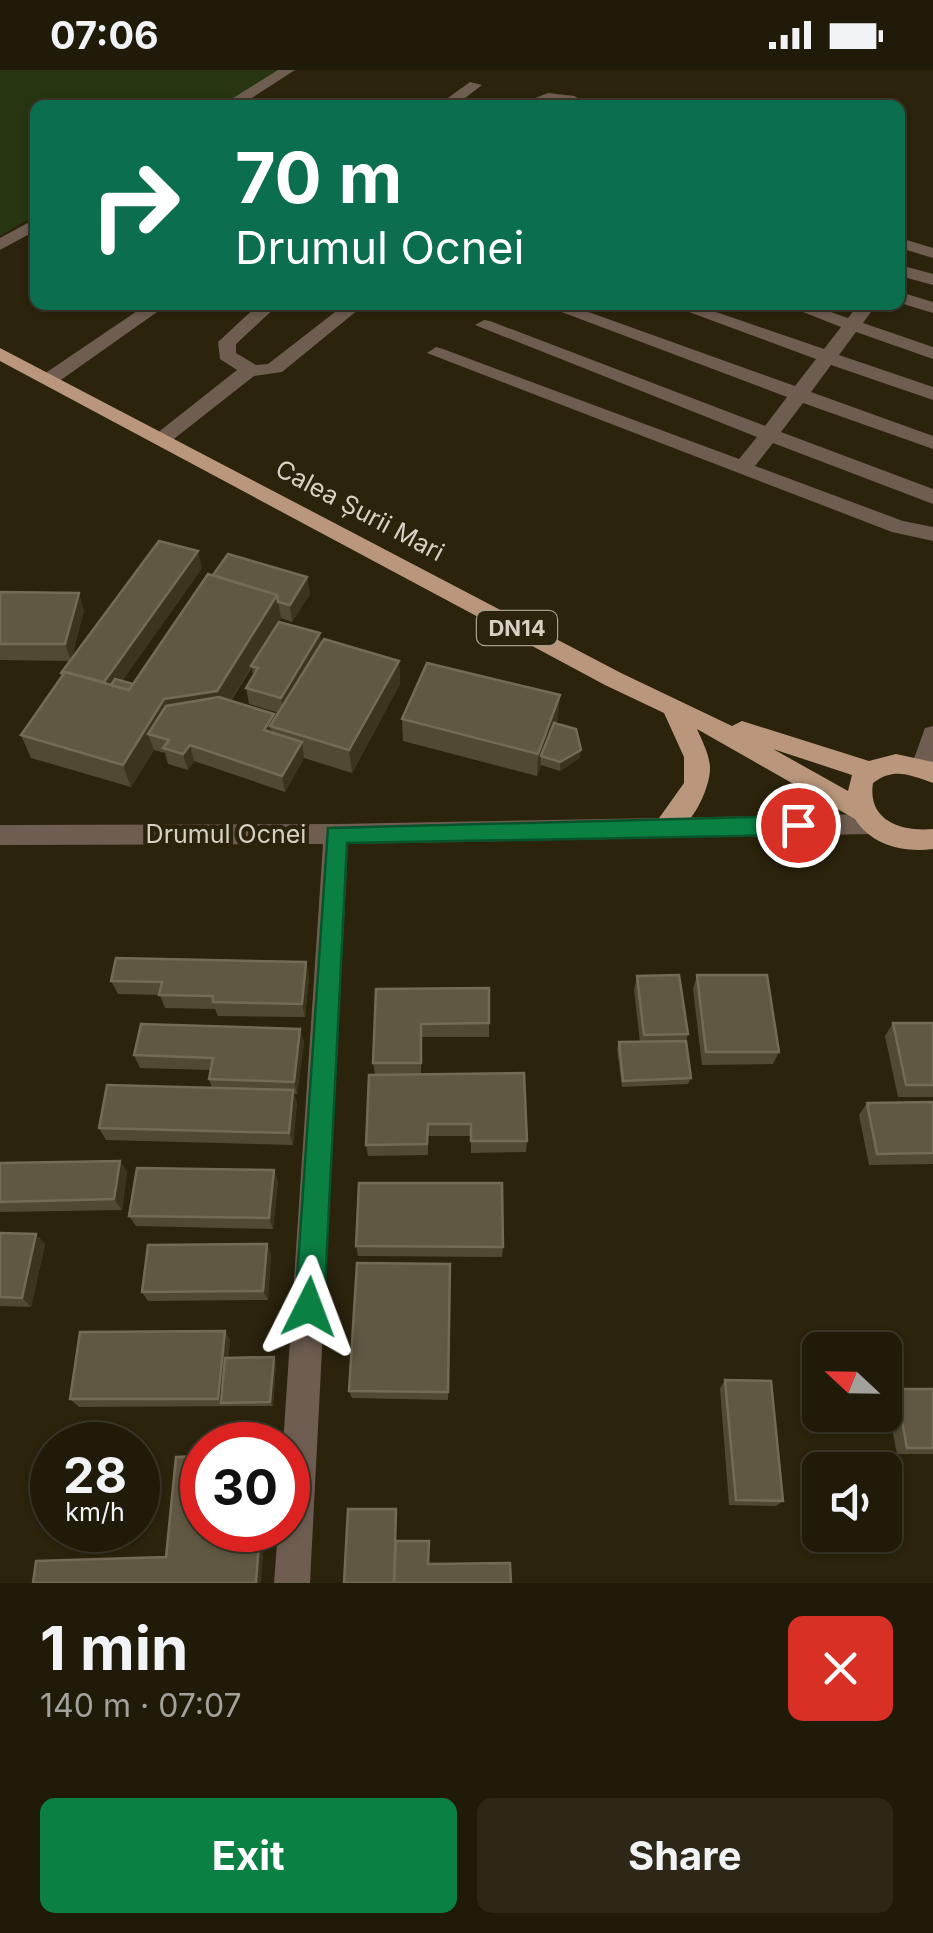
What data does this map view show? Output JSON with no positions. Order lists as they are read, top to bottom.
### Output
{
  "streets": {
    "main road": ["Calea Șurii Mari", "DN14"],
    "street": ["Drumul Ocnei"]
  },
  "crossings": [
    ["Calea Șurii Mari", "Drumul Ocnei"]
  ],
  "north": "left",
  "page": {
    "status": "07:06",
    "turn": ["70 m", "Drumul Ocnei"],
    "speed": "28 km/h",
    "limit": "30",
    "heading": ["1 min", "140 m · 07:07"],
    "buttons": ["Exit", "Share"]
  }
}
